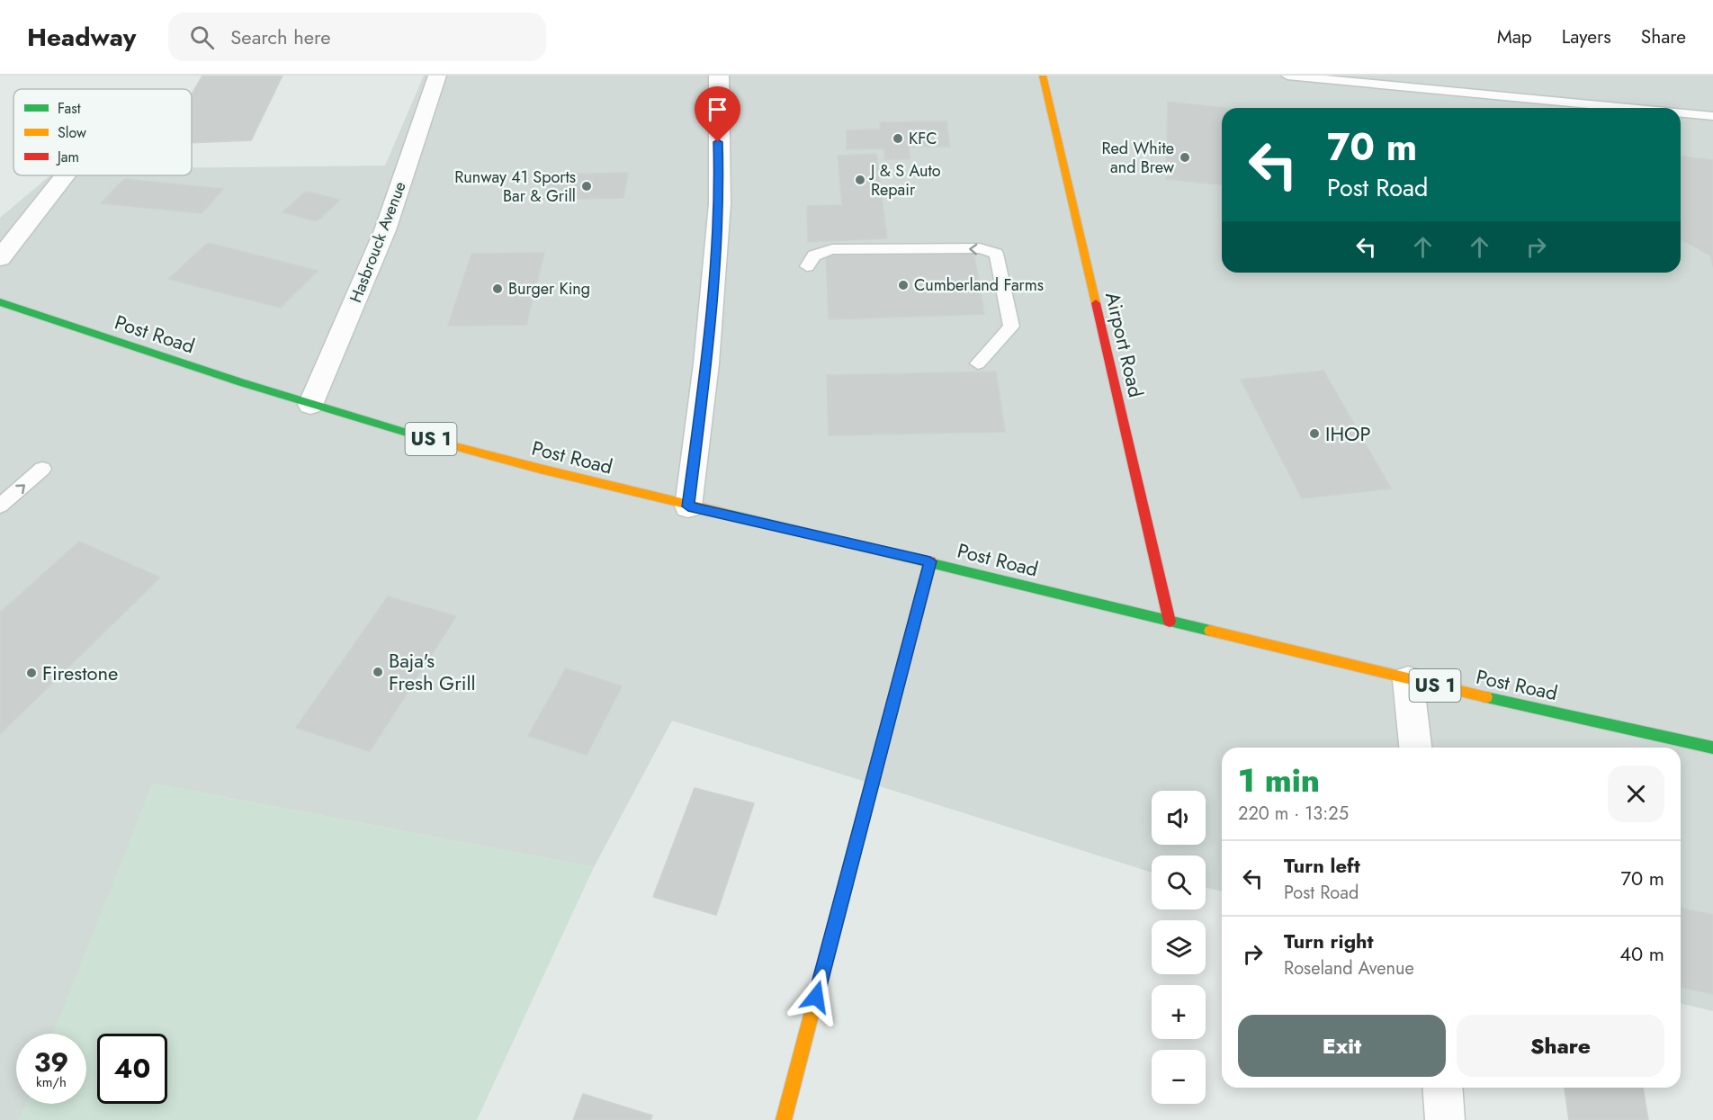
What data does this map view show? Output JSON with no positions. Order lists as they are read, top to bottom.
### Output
{
  "streets": {
    "main road": ["Post Road", "Airport Road", "US 1"],
    "street": ["Hasbrouck Avenue"]
  },
  "crossings": [
    ["Hasbrouck Avenue", "Post Road"],
    ["Post Road", "Airport Road"]
  ],
  "places": [
    "KFC",
    "Red White and Brew",
    "J & S Auto Repair",
    "Runway 41 Sports Bar & Grill",
    "Cumberland Farms",
    "Burger King",
    "IHOP",
    "Baja's Fresh Grill",
    "Firestone"
  ],
  "legend": ["Fast", "Slow", "Jam"],
  "page": {
    "header": "Headway",
    "search": "Search here",
    "nav": ["Map", "Layers", "Share"],
    "turn": ["70 m", "Post Road"],
    "heading": ["1 min", "220 m · 13:25"],
    "map_buttons": ["+", "−"],
    "list": [
      {
        "name": "Turn left",
        "note": "Post Road",
        "value": "70 m"
      },
      {
        "name": "Turn right",
        "note": "Roseland Avenue",
        "value": "40 m"
      }
    ],
    "buttons": ["Exit", "Share"],
    "speed": "39 km/h",
    "limit": "40"
  }
}
